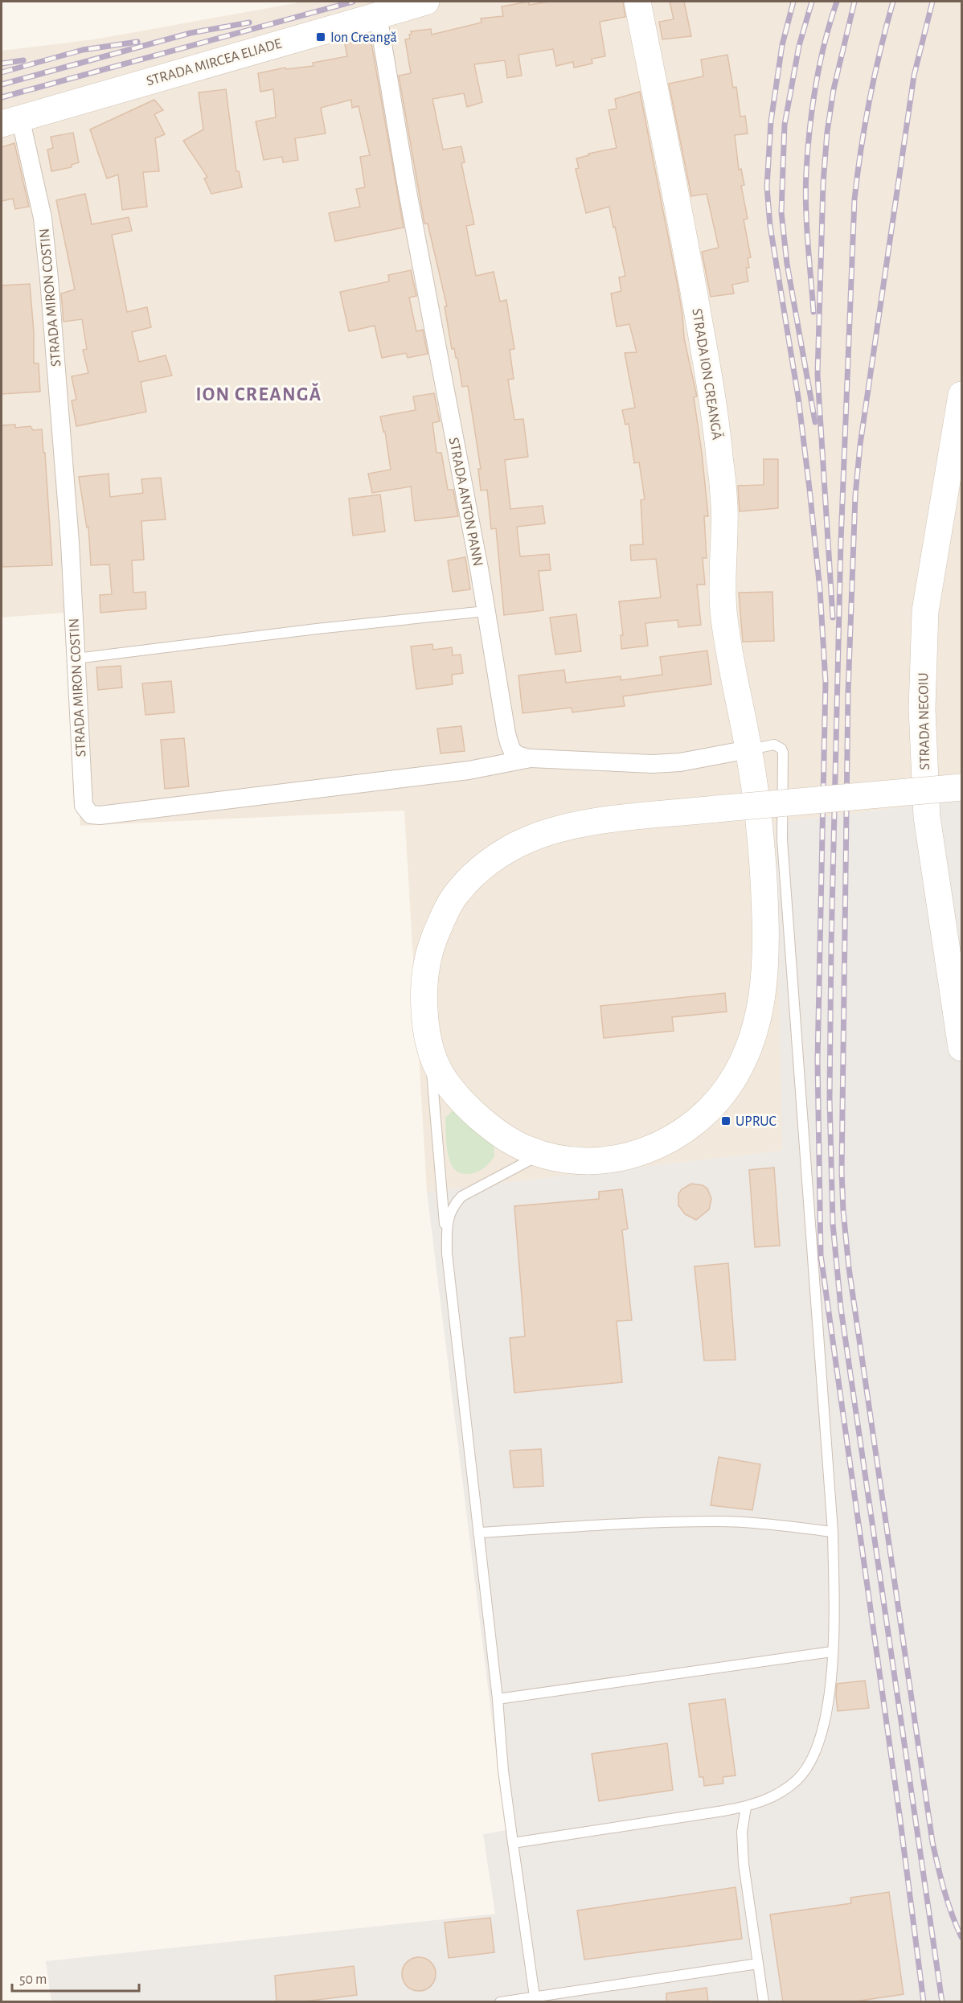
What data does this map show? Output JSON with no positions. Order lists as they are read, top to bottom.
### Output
{
  "streets": {
    "main road": ["STRADA MIRCEA ELIADE", "STRADA ION CREANGĂ", "STRADA NEGOIU"],
    "street": ["STRADA MIRON COSTIN", "STRADA ANTON PANN"]
  },
  "crossings": [
    ["STRADA MIRCEA ELIADE", "STRADA MIRON COSTIN"],
    ["STRADA MIRCEA ELIADE", "STRADA ANTON PANN"],
    ["STRADA MIRON COSTIN", "STRADA ANTON PANN"],
    ["STRADA ION CREANGĂ", "STRADA ANTON PANN"]
  ],
  "districts": ["ION CREANGĂ"],
  "places": {
    "transit": ["Ion Creangă", "UPRUC"]
  },
  "scale_bar": "50 m"
}
